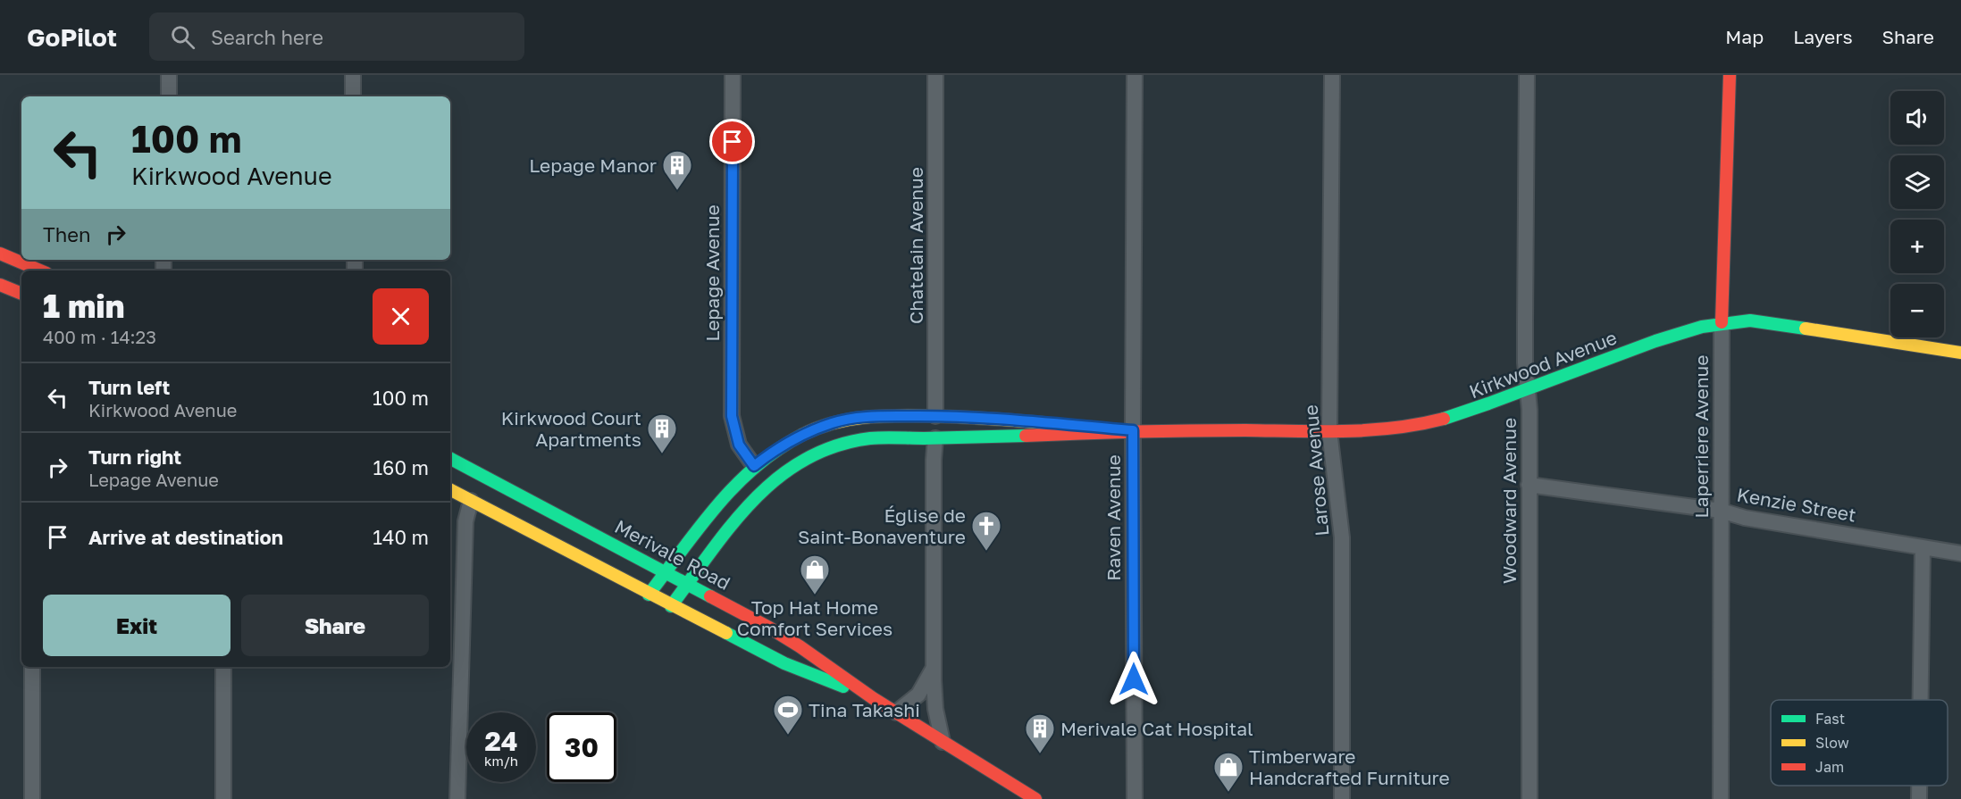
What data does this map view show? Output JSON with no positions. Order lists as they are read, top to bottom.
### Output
{
  "streets": {
    "main road": ["Kirkwood Avenue", "Laperriere Avenue", "Merivale Road"],
    "street": [
      "Chatelain Avenue",
      "Lepage Avenue",
      "Larose Avenue",
      "Woodward Avenue",
      "Kenzie Street",
      "Raven Avenue"
    ]
  },
  "crossings": [
    ["Chatelain Avenue", "Kirkwood Avenue"],
    ["Lepage Avenue", "Kirkwood Avenue"],
    ["Kirkwood Avenue", "Laperriere Avenue"],
    ["Kirkwood Avenue", "Larose Avenue"],
    ["Kirkwood Avenue", "Woodward Avenue"],
    ["Kirkwood Avenue", "Raven Avenue"],
    ["Kirkwood Avenue", "Merivale Road"],
    ["Laperriere Avenue", "Kenzie Street"],
    ["Woodward Avenue", "Kenzie Street"]
  ],
  "places": {
    "building": ["Lepage Manor", "Kirkwood Court Apartments", "Merivale Cat Hospital"],
    "church": ["Église de Saint-Bonaventure"],
    "shop": ["Top Hat Home Comfort Services", "Timberware Handcrafted Furniture"],
    "sports": ["Tina Takashi"]
  },
  "legend": ["Fast", "Slow", "Jam"],
  "page": {
    "header": "GoPilot",
    "search": "Search here",
    "nav": ["Map", "Layers", "Share"],
    "map_buttons": ["+", "−"],
    "turn": ["100 m", "Kirkwood Avenue"],
    "then": "Then",
    "heading": ["1 min", "400 m · 14:23"],
    "list": [
      {
        "name": "Turn left",
        "note": "Kirkwood Avenue",
        "value": "100 m"
      },
      {
        "name": "Turn right",
        "note": "Lepage Avenue",
        "value": "160 m"
      },
      {
        "name": "Arrive at destination",
        "value": "140 m"
      }
    ],
    "buttons": ["Exit", "Share"],
    "speed": "24 km/h",
    "limit": "30"
  }
}
